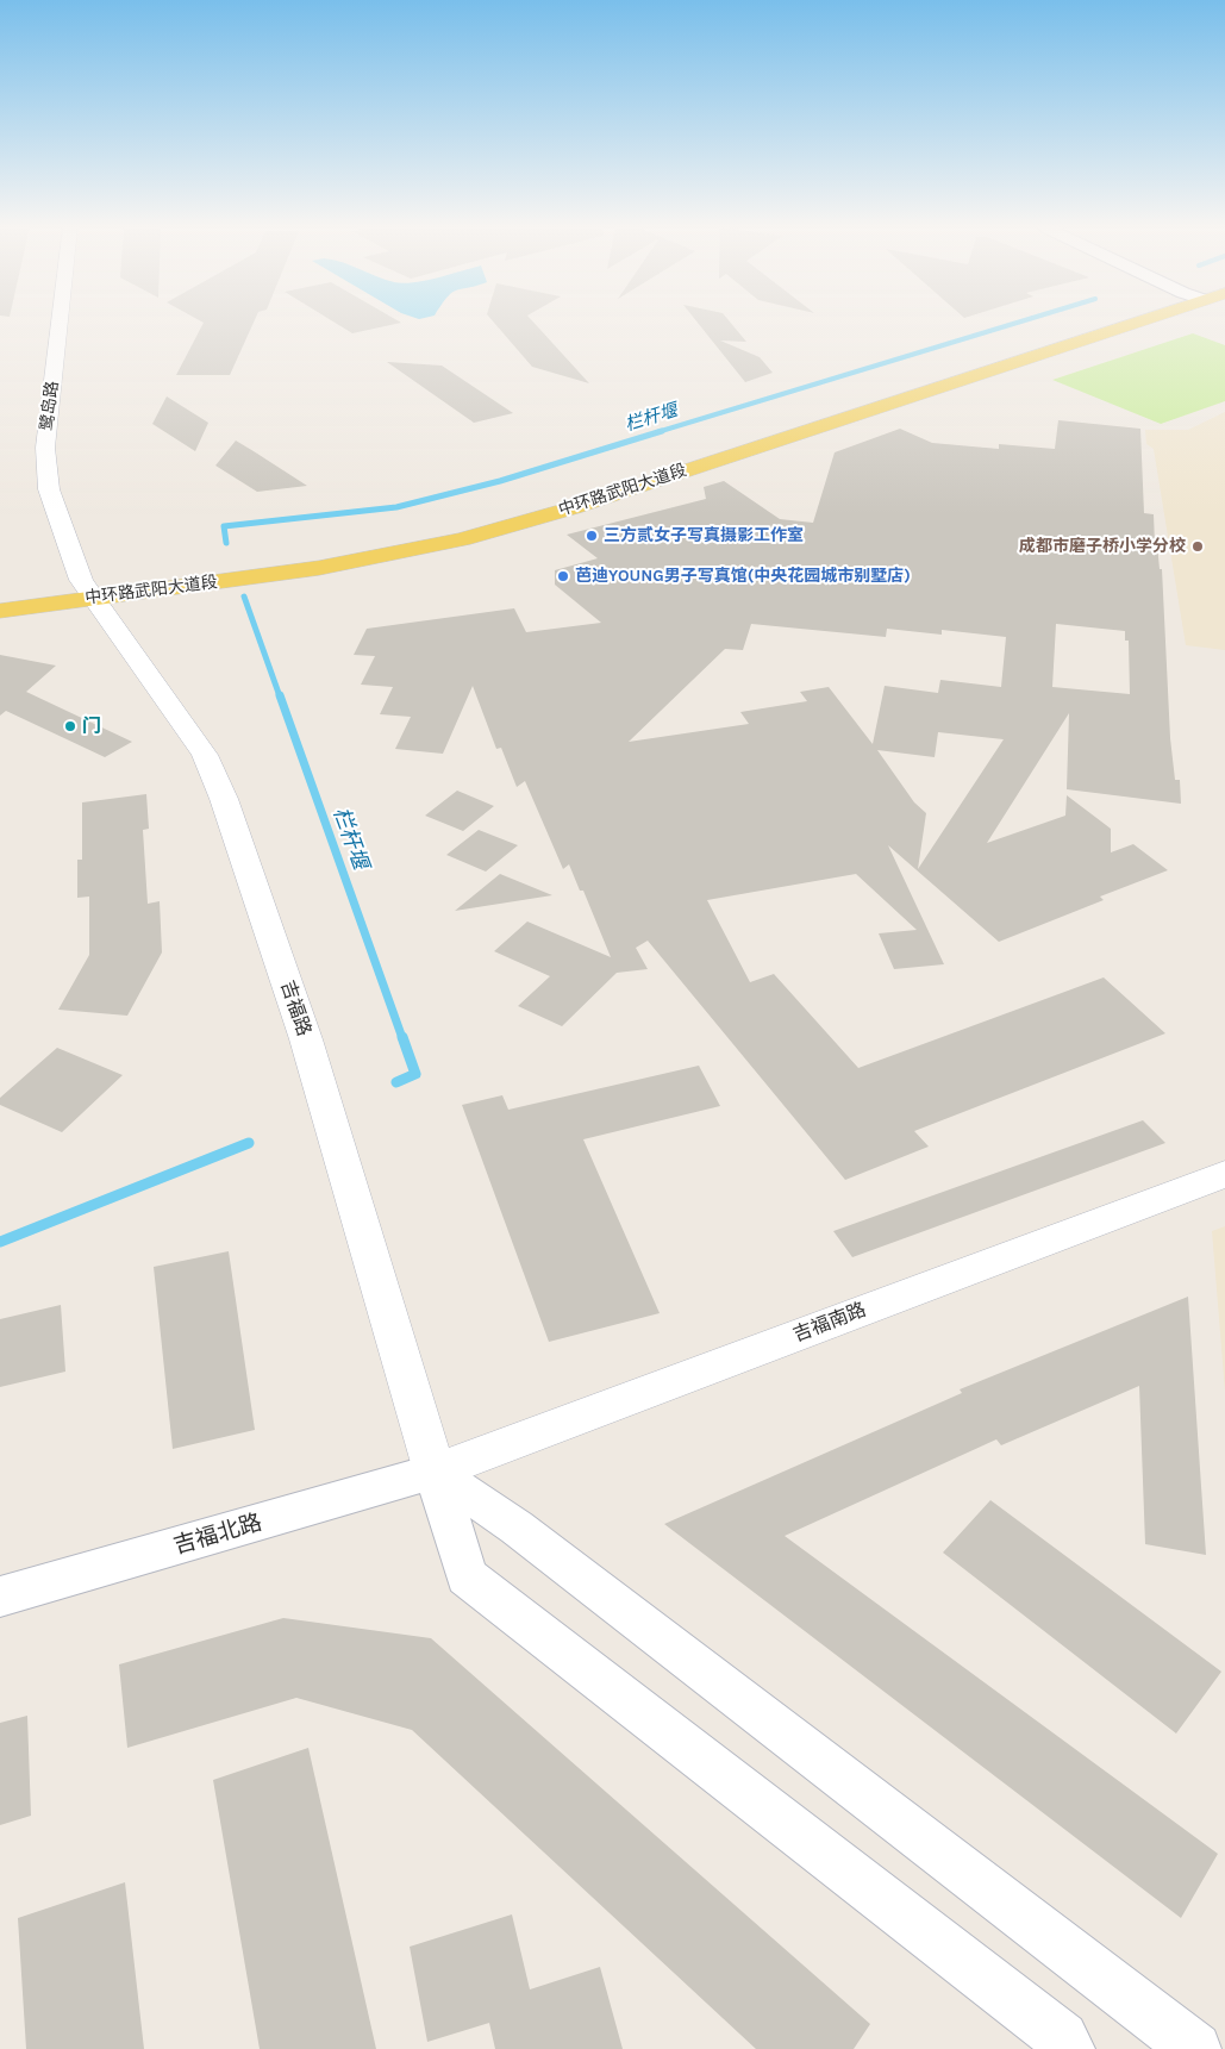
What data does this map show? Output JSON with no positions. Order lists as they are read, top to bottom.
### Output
{
  "streets": {
    "main road": ["中环路武阳大道段"],
    "street": [
      "鹭岛路",
      "吉福路",
      "吉福南路",
      "吉福北路"
    ]
  },
  "crossings": [
    ["鹭岛路", "中环路武阳大道段"],
    ["鹭岛路", "吉福路"],
    ["中环路武阳大道段", "吉福路"],
    ["吉福路", "吉福南路"],
    ["吉福路", "吉福北路"],
    ["吉福南路", "吉福北路"]
  ],
  "water": ["栏杆堰"],
  "places": [
    "三方贰女子写真摄影工作室",
    "成都市磨子桥小学分校",
    "芭迪YOUNG男子写真馆(中央花园城市别墅店)",
    "门"
  ]
}
